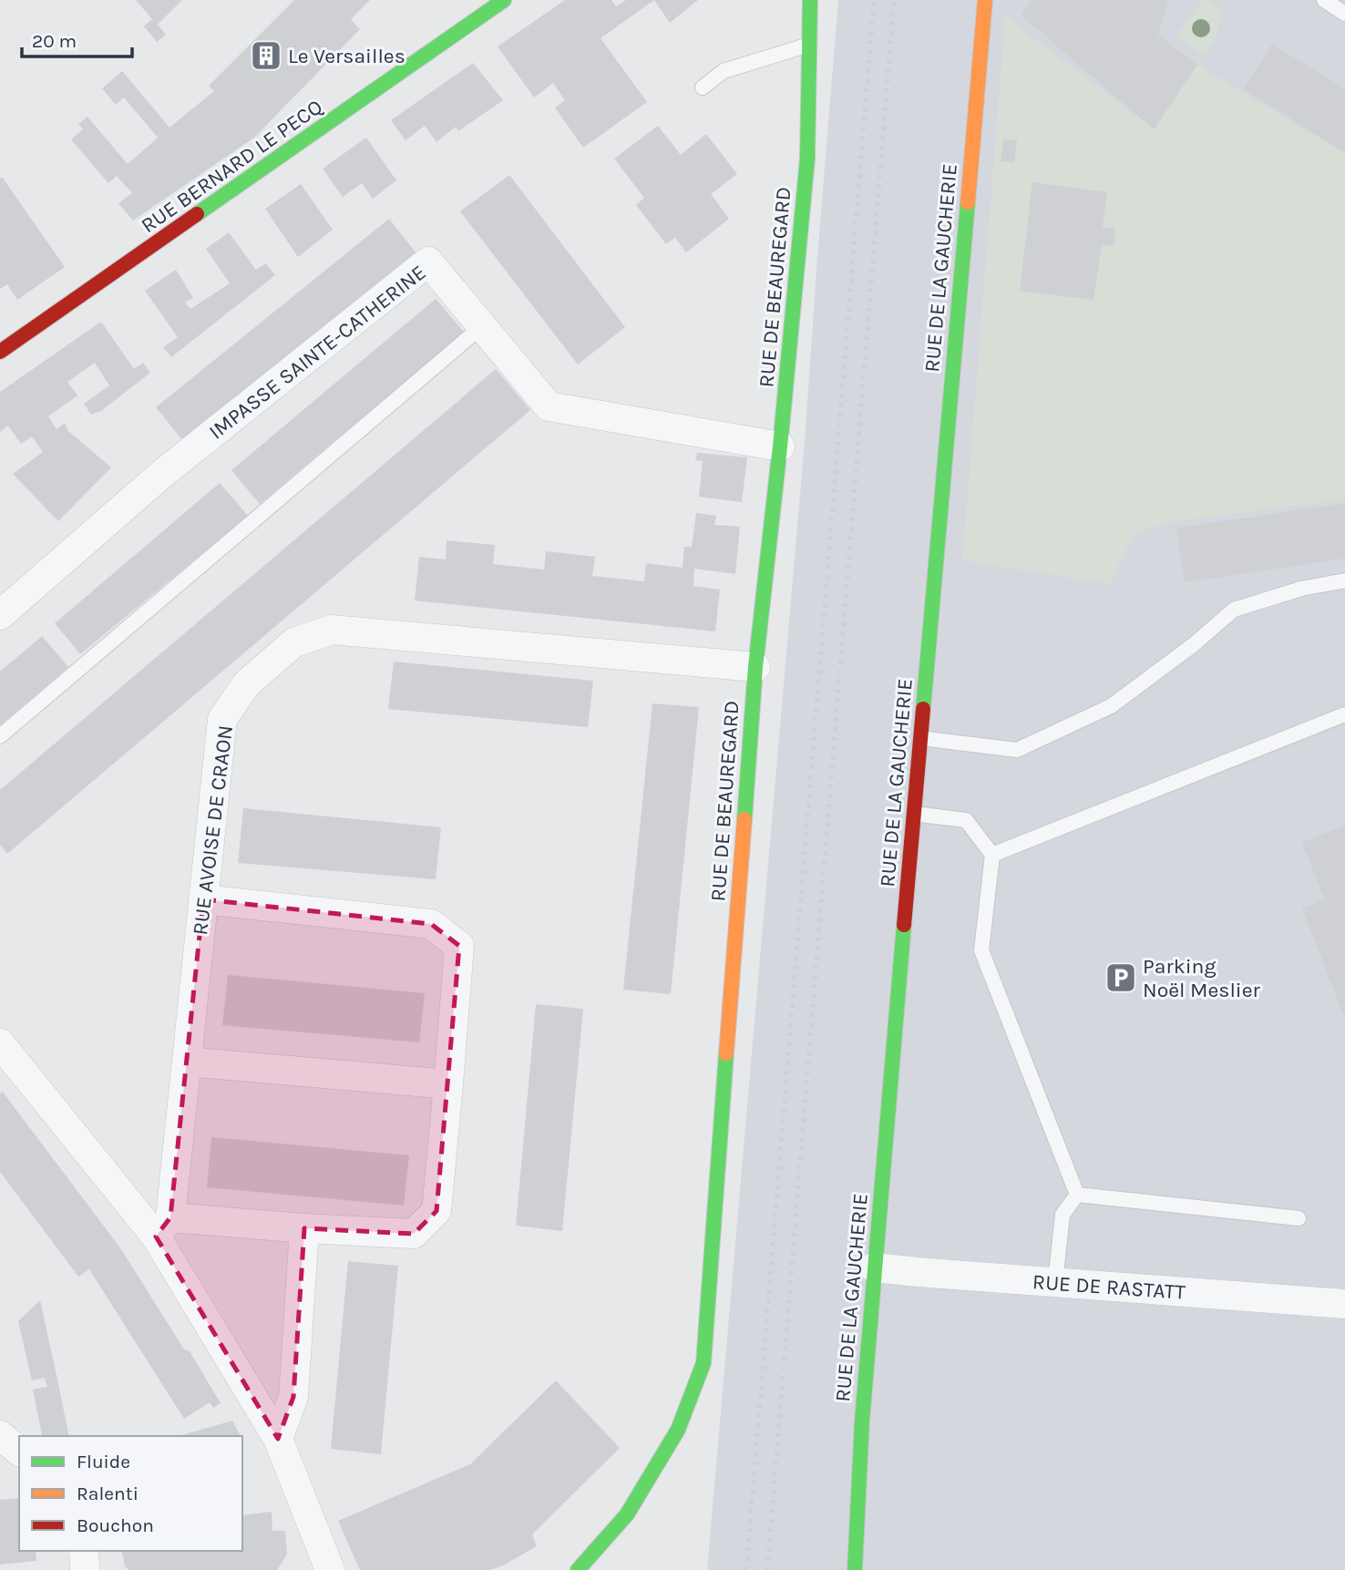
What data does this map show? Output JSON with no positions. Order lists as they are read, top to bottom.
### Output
{
  "streets": {
    "street": [
      "RUE BERNARD LE PECQ",
      "RUE DE LA GAUCHERIE",
      "RUE DE BEAUREGARD",
      "IMPASSE SAINTE-CATHERINE",
      "RUE AVOISE DE CRAON",
      "RUE DE RASTATT"
    ]
  },
  "crossings": [
    ["RUE DE LA GAUCHERIE", "RUE DE RASTATT"],
    ["RUE DE BEAUREGARD", "IMPASSE SAINTE-CATHERINE"],
    ["RUE DE BEAUREGARD", "RUE AVOISE DE CRAON"]
  ],
  "places": {
    "building": ["Le Versailles"],
    "parking": ["Parking Noël Meslier"]
  },
  "legend": ["Fluide", "Ralenti", "Bouchon"],
  "scale_bar": "20 m"
}
